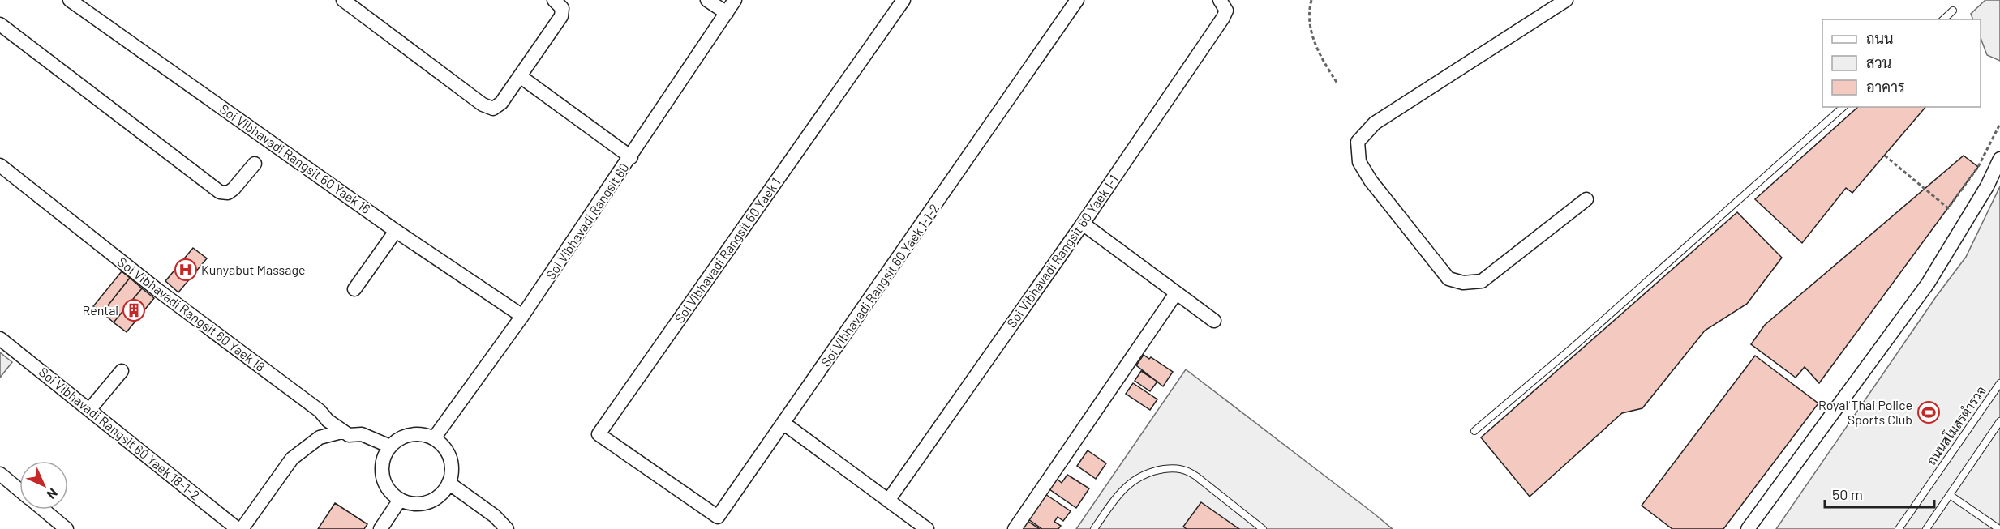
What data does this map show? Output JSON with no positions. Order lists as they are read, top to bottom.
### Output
{
  "streets": {
    "street": [
      "Soi Vibhavadi Rangsit 60 Yaek 16",
      "Soi Vibhavadi Rangsit 60",
      "Soi Vibhavadi Rangsit 60 Yaek 1",
      "Soi Vibhavadi Rangsit 60 Yaek 1-1",
      "Soi Vibhavadi Rangsit 60 Yaek 1-1-2",
      "Soi Vibhavadi Rangsit 60 Yaek 18",
      "Soi Vibhavadi Rangsit 60 Yaek 18-1-2"
    ],
    "lane": ["ถนนสโมสรตำรวจ"]
  },
  "crossings": [
    ["Soi Vibhavadi Rangsit 60 Yaek 16", "Soi Vibhavadi Rangsit 60"],
    ["Soi Vibhavadi Rangsit 60 Yaek 1", "Soi Vibhavadi Rangsit 60 Yaek 1-1-2"]
  ],
  "places": {
    "hospital": ["Kunyabut Massage"],
    "building": ["Rental"],
    "sports": ["Royal Thai Police Sports Club"]
  },
  "legend": ["ถนน", "สวน", "อาคาร"],
  "scale_bar": "50 m",
  "north": "bottom right"
}
